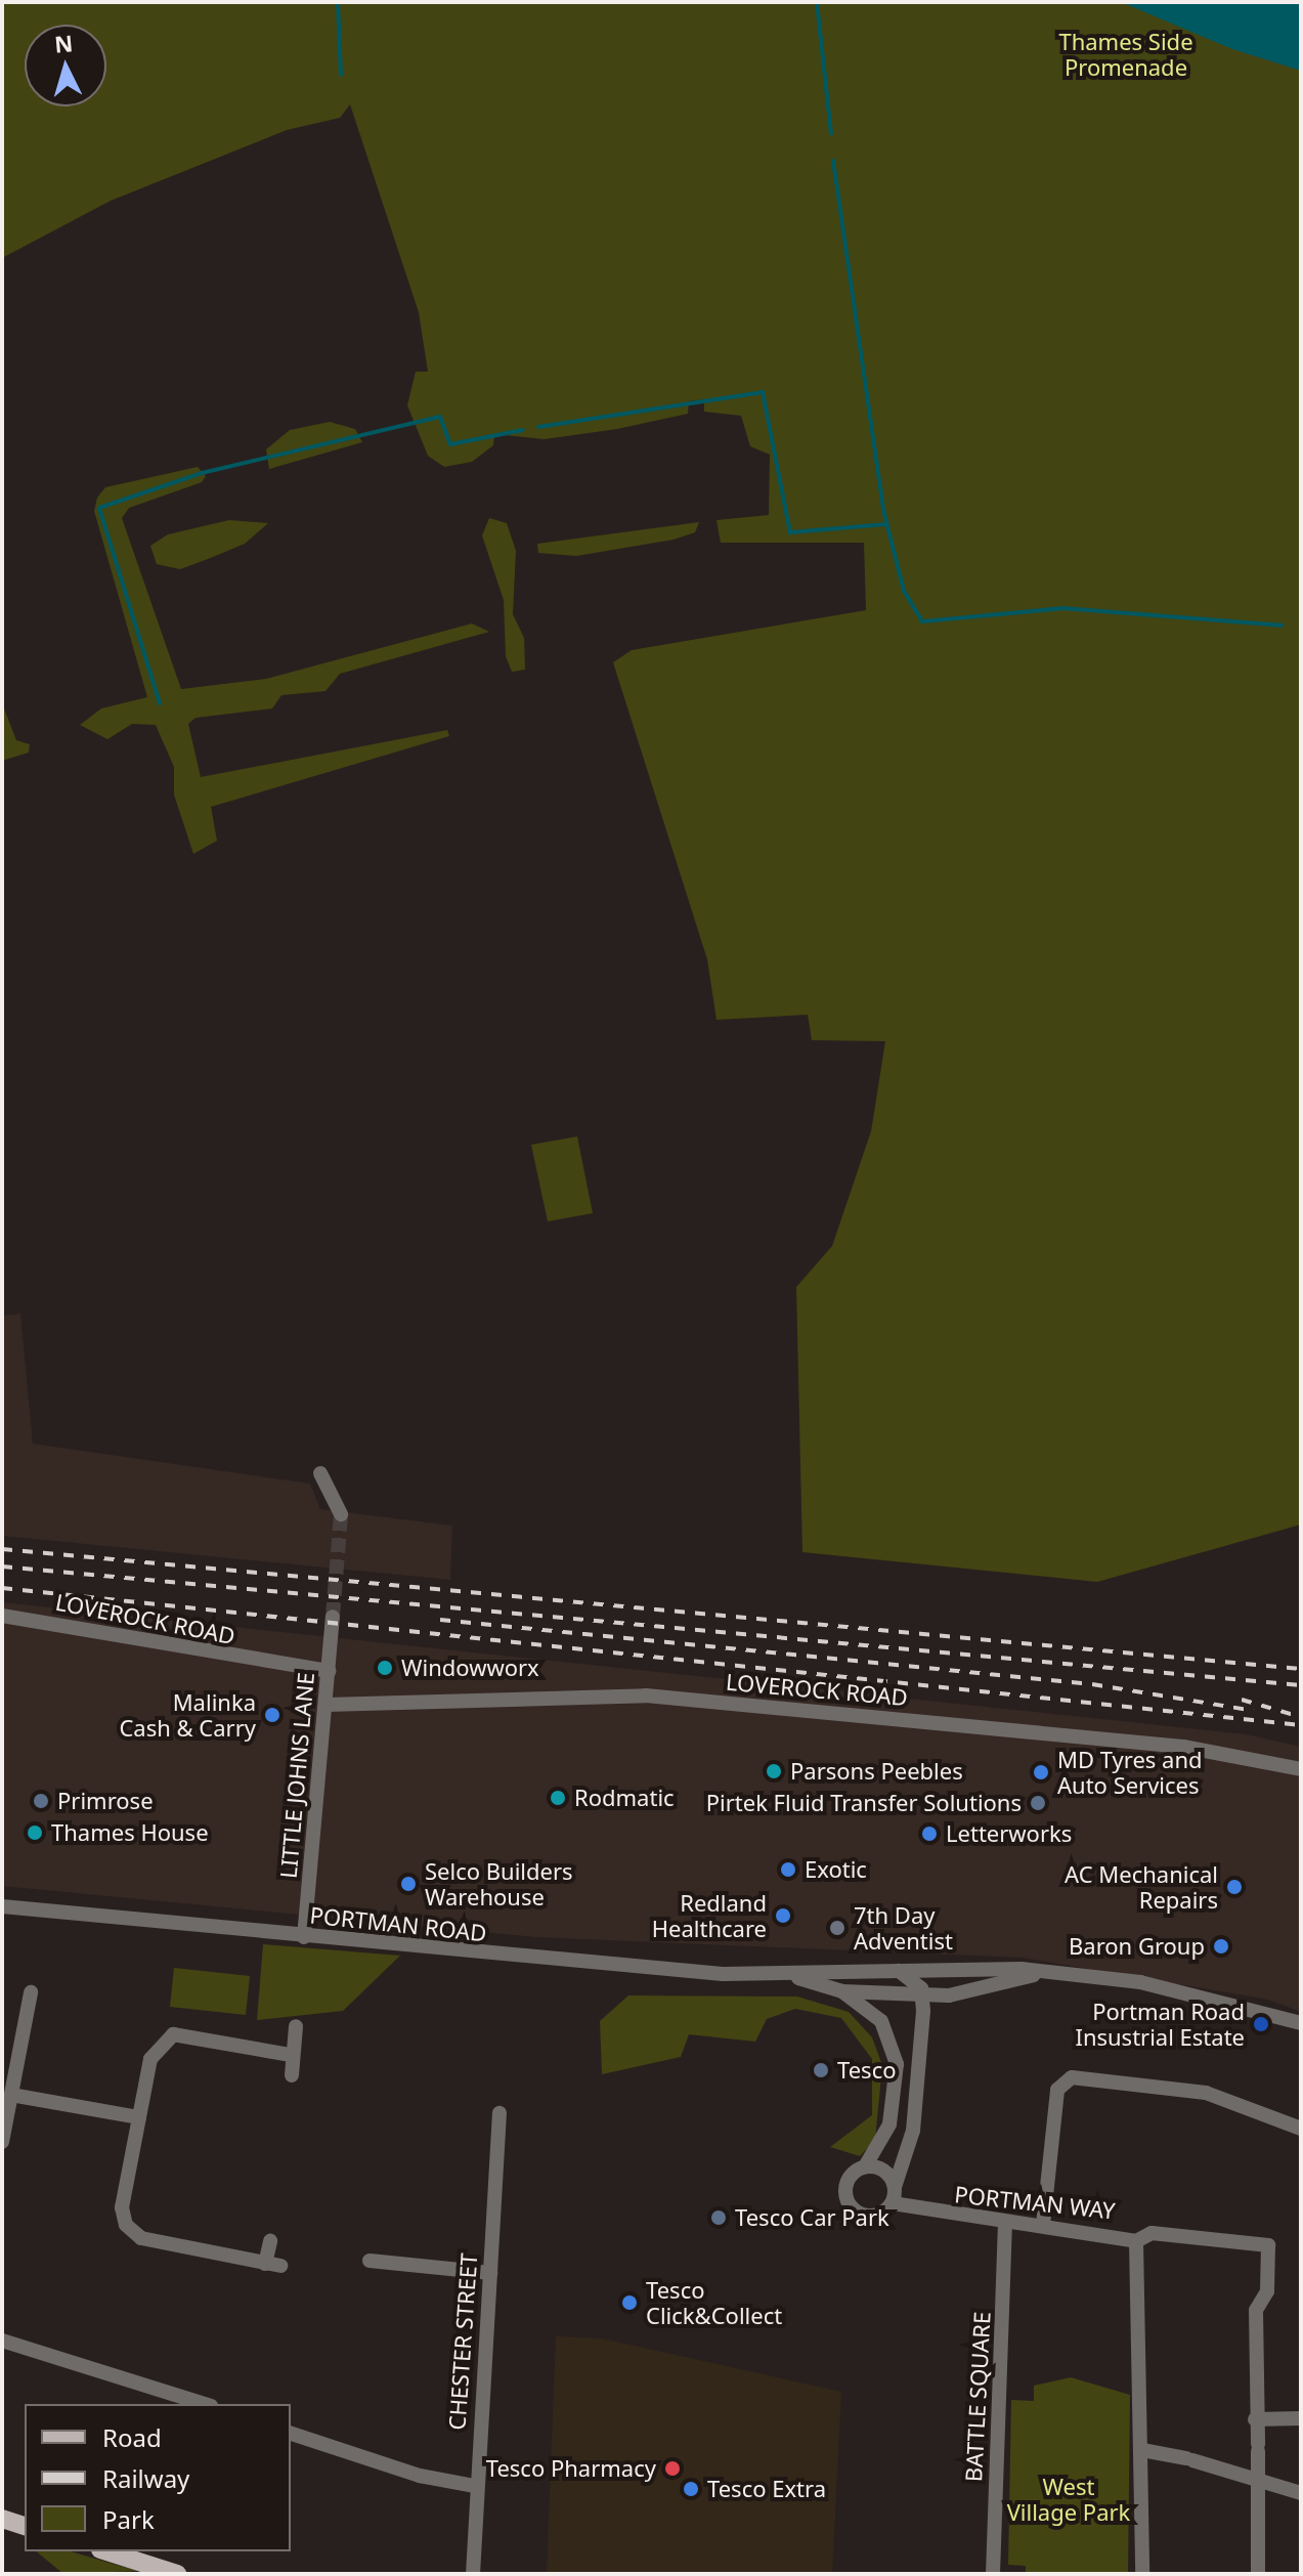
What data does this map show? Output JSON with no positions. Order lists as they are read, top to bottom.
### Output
{
  "streets": {
    "street": [
      "LOVEROCK ROAD",
      "LITTLE JOHNS LANE",
      "PORTMAN ROAD",
      "PORTMAN WAY",
      "CHESTER STREET",
      "BATTLE SQUARE"
    ]
  },
  "crossings": [
    ["LOVEROCK ROAD", "LITTLE JOHNS LANE"],
    ["LITTLE JOHNS LANE", "PORTMAN ROAD"],
    ["PORTMAN WAY", "BATTLE SQUARE"]
  ],
  "parks": ["Thames Side Promenade", "West Village Park"],
  "places": [
    "Windowworx",
    "Malinka Cash & Carry",
    "Parsons Peebles",
    "MD Tyres and Auto Services",
    "Rodmatic",
    "Primrose",
    "Pirtek Fluid Transfer Solutions",
    "Thames House",
    "Letterworks",
    "Exotic",
    "Selco Builders Warehouse",
    "AC Mechanical Repairs",
    "Redland Healthcare",
    "7th Day Adventist",
    "Baron Group",
    "Portman Road Insustrial Estate",
    "Tesco",
    "Tesco Car Park",
    "Tesco Click&Collect",
    "Tesco Pharmacy",
    "Tesco Extra"
  ],
  "legend": ["Road", "Railway", "Park"],
  "north": "top"
}
